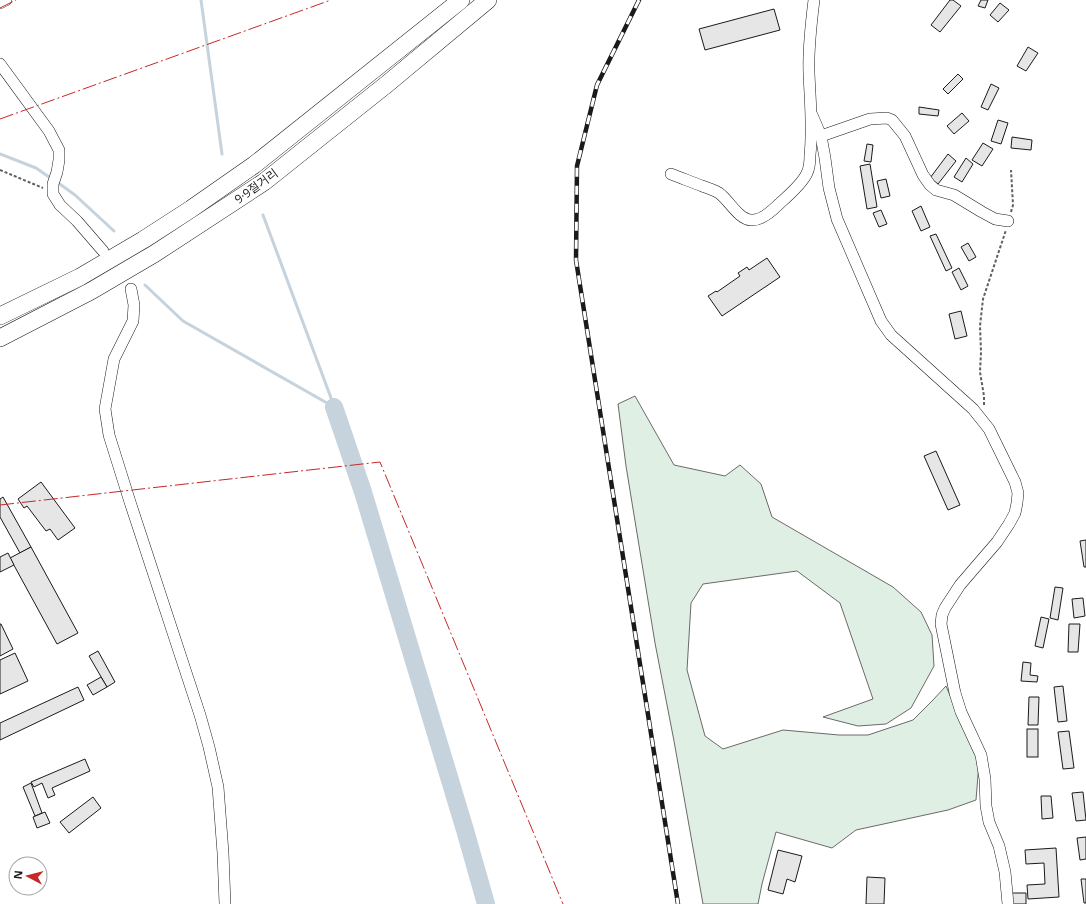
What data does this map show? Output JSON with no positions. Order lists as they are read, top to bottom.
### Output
{
  "streets": {
    "highway": ["9·9절거리"]
  },
  "north": "left"
}
